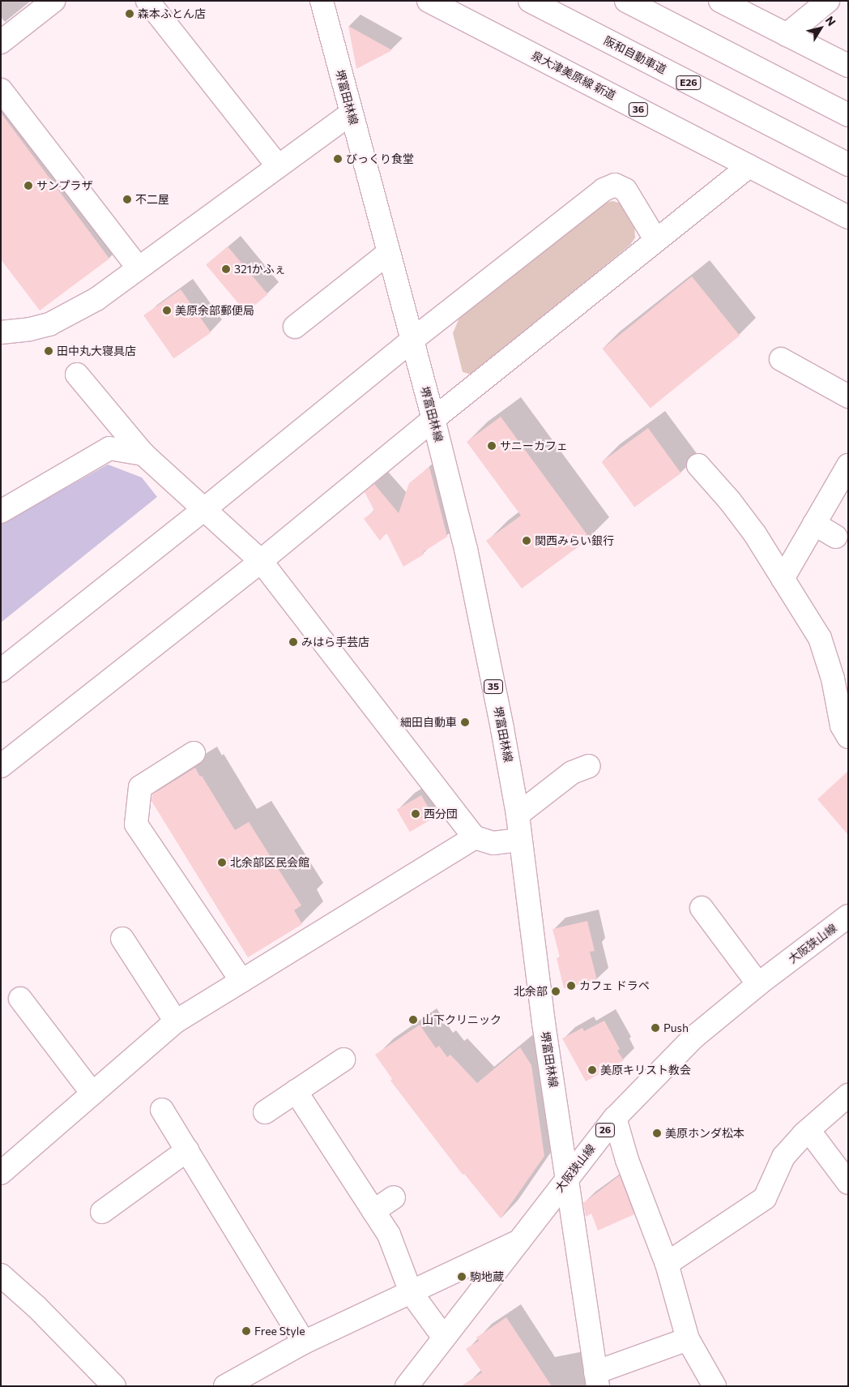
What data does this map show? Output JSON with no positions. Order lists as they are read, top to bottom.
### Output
{
  "streets": {
    "main road": [
      "阪和自動車道",
      "泉大津美原線 新道",
      "E26",
      "堺富田林線",
      "36",
      "35",
      "大阪狭山線",
      "26"
    ]
  },
  "crossings": [
    ["堺富田林線", "大阪狭山線"]
  ],
  "places": [
    "森本ふとん店",
    "びっくり食堂",
    "サンプラザ",
    "不二屋",
    "321かふぇ",
    "美原余部郵便局",
    "田中丸大寝具店",
    "サニーカフェ",
    "関西みらい銀行",
    "みはら手芸店",
    "細田自動車",
    "西分団",
    "北余部区民会館",
    "カフェ ドラペ",
    "北余部",
    "山下クリニック",
    "Push",
    "美原キリスト教会",
    "美原ホンダ松本",
    "駒地蔵",
    "Free Style"
  ],
  "north": "top right"
}
